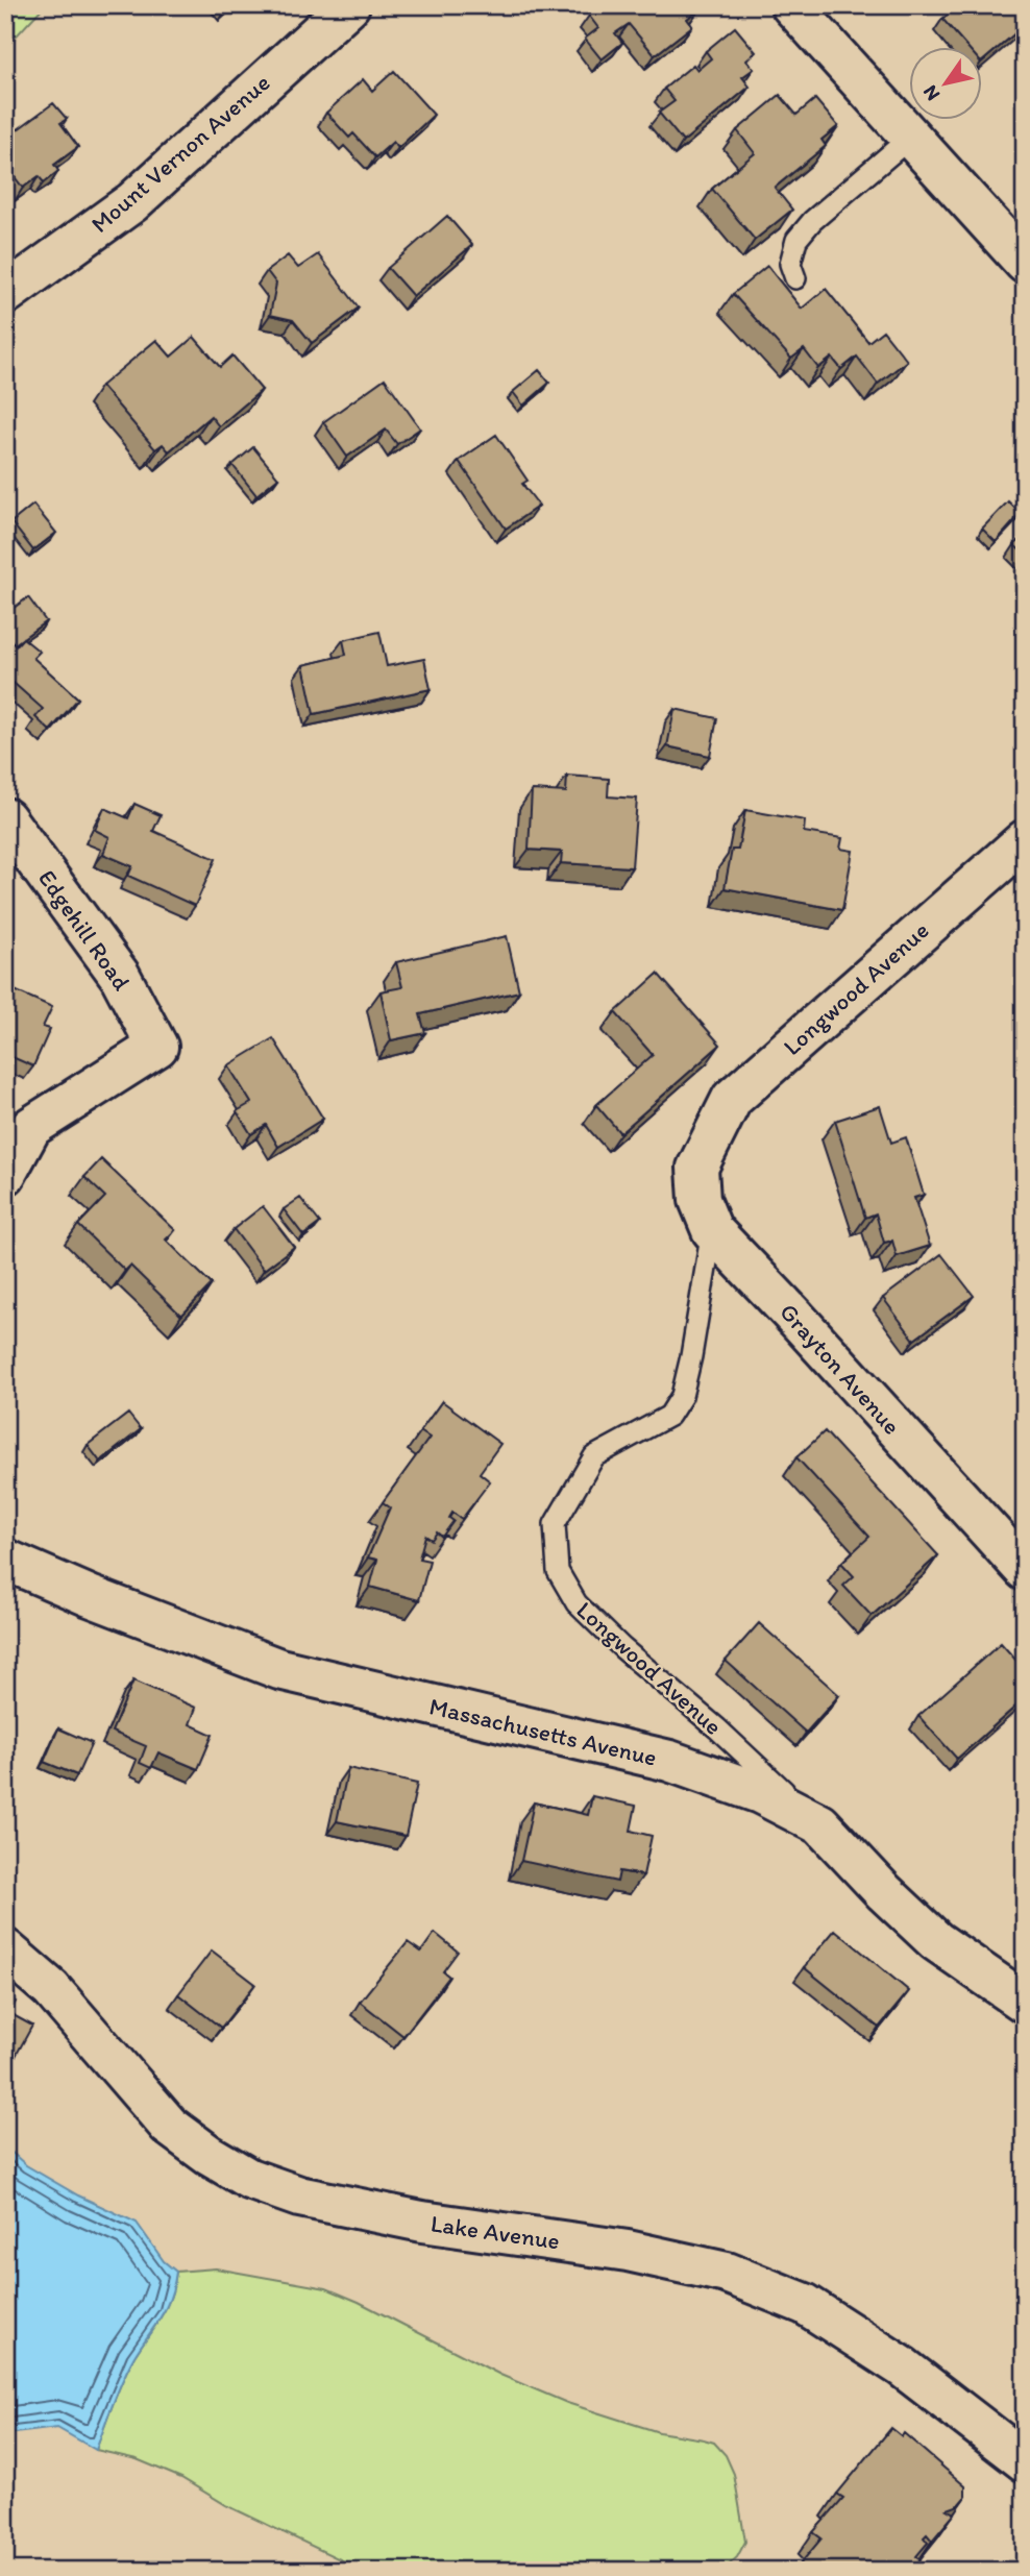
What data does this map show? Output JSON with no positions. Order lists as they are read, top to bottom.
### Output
{
  "streets": {
    "street": [
      "Mount Vernon Avenue",
      "Edgehill Road",
      "Longwood Avenue",
      "Grayton Avenue",
      "Massachusetts Avenue",
      "Lake Avenue"
    ]
  },
  "crossings": [
    ["Longwood Avenue", "Grayton Avenue"],
    ["Longwood Avenue", "Massachusetts Avenue"]
  ],
  "north": "bottom left"
}
